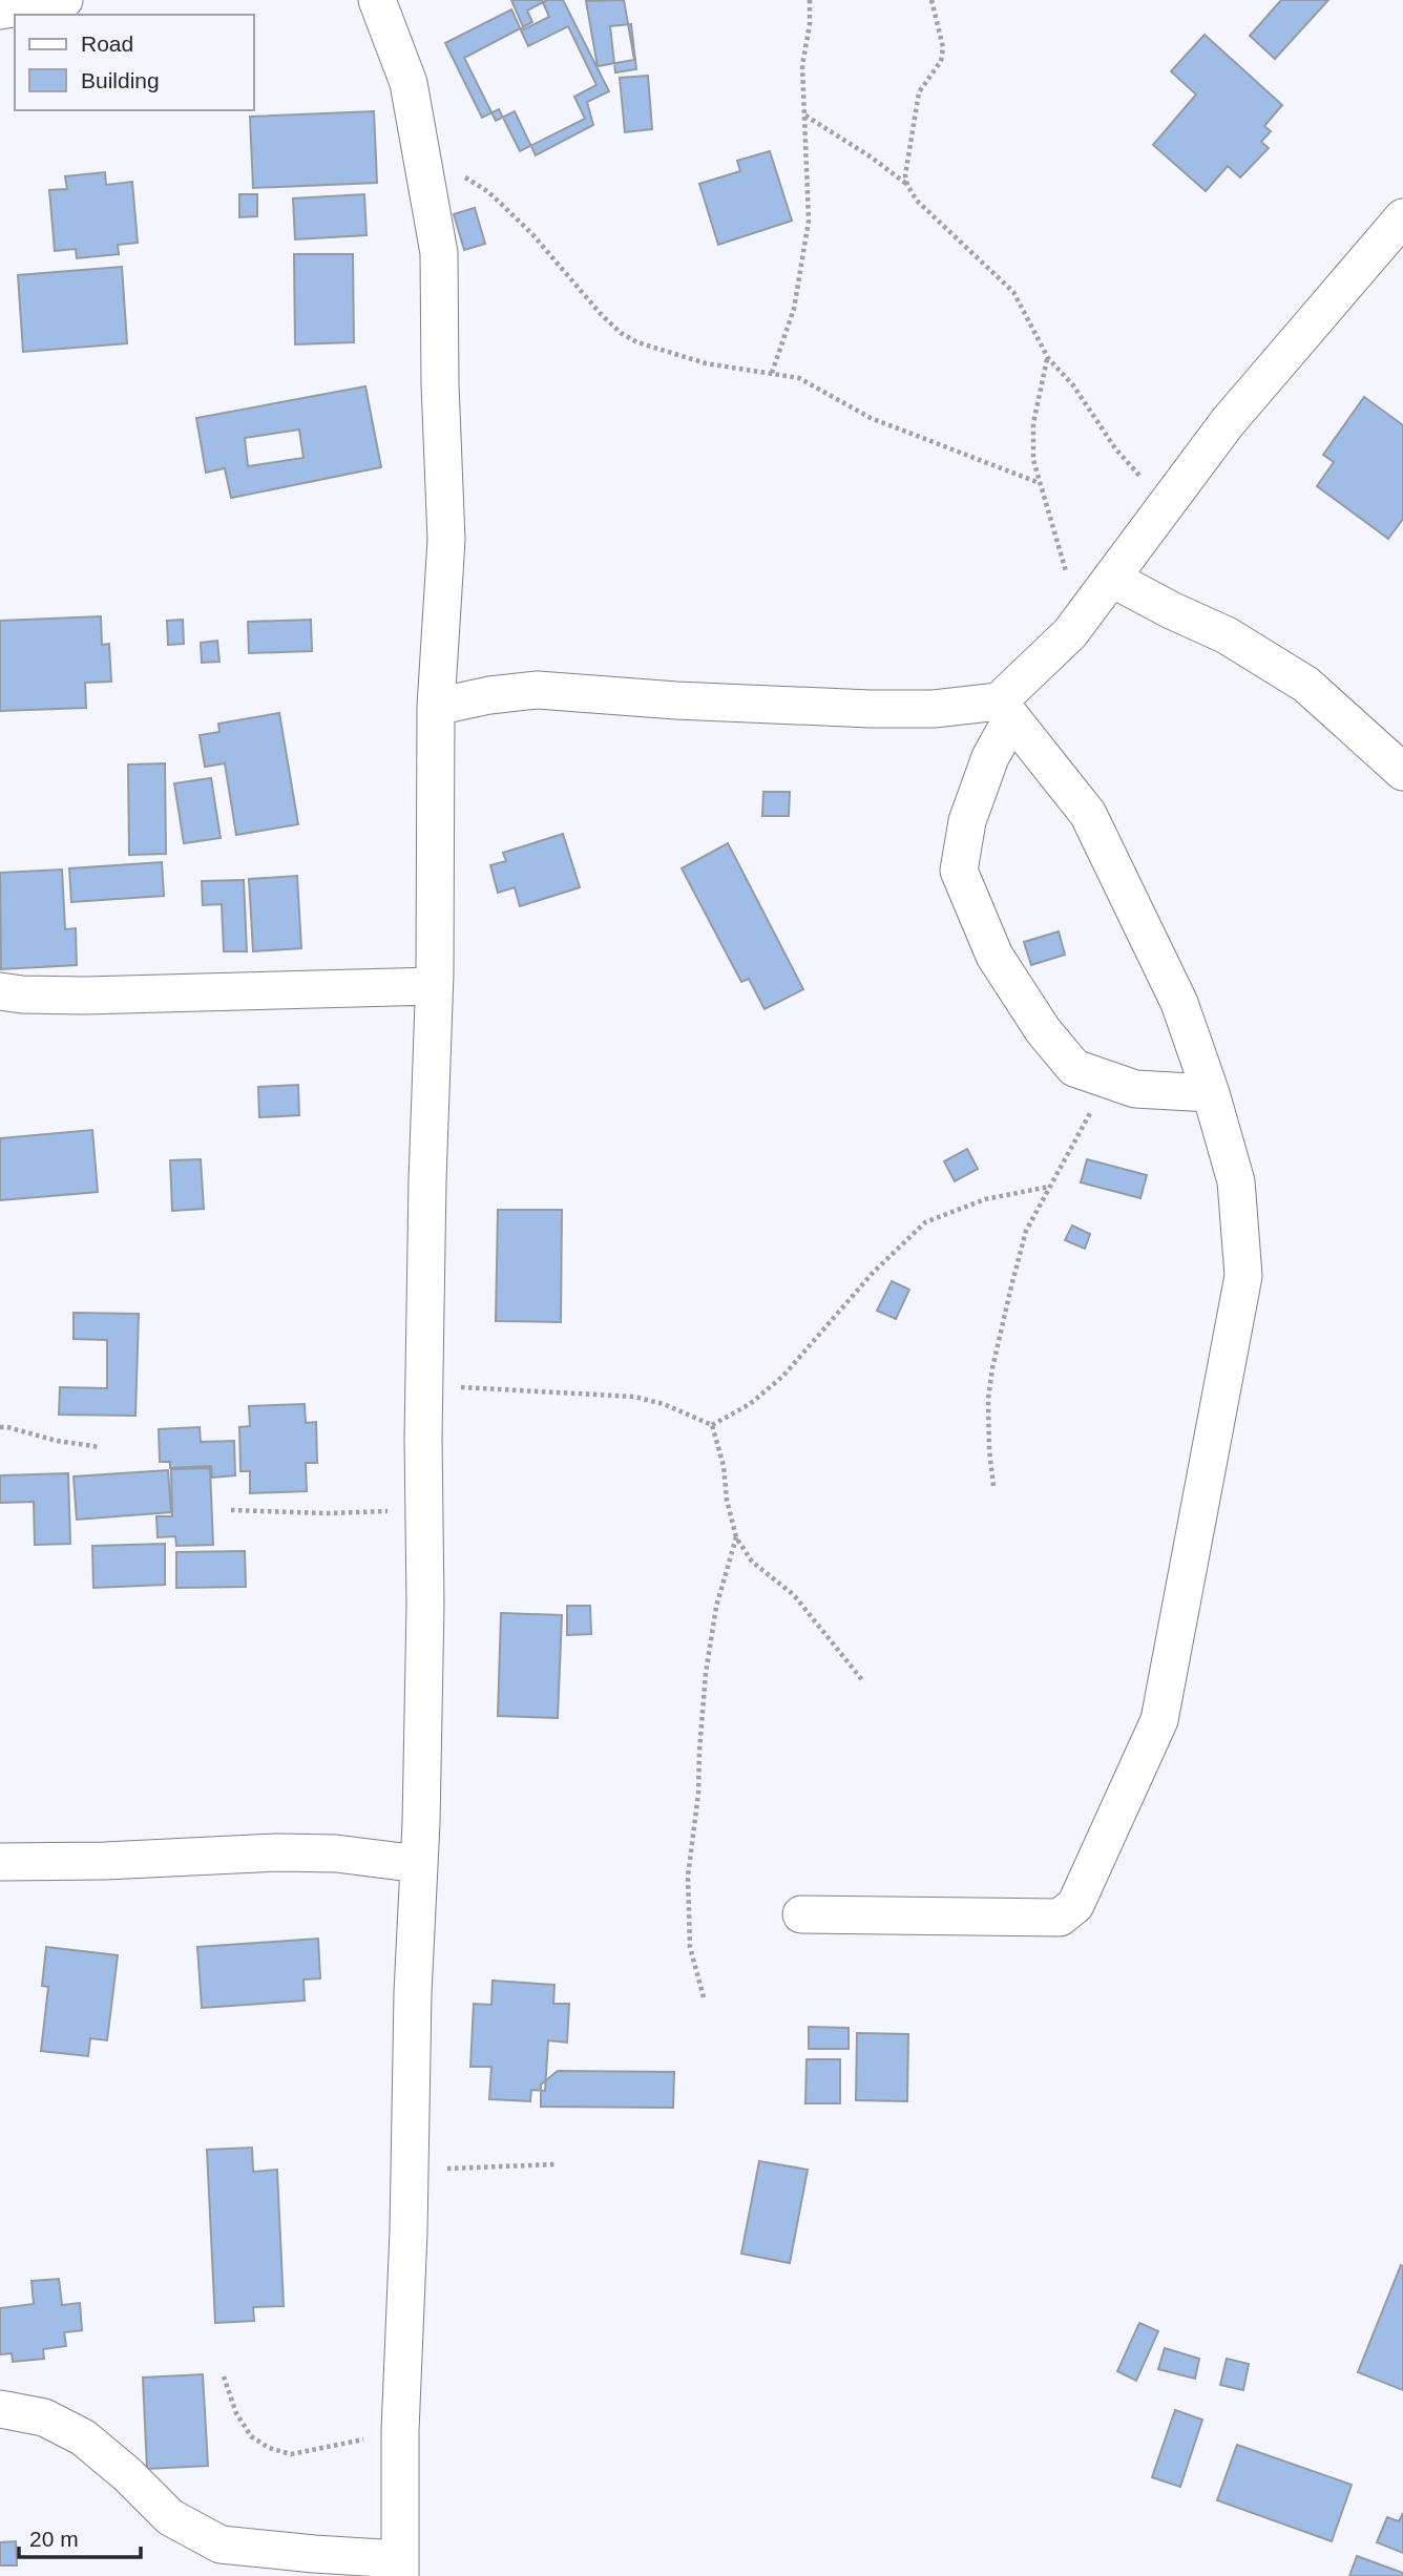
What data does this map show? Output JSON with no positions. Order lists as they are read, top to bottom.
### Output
{
  "legend": ["Road", "Building"],
  "scale_bar": "20 m"
}
